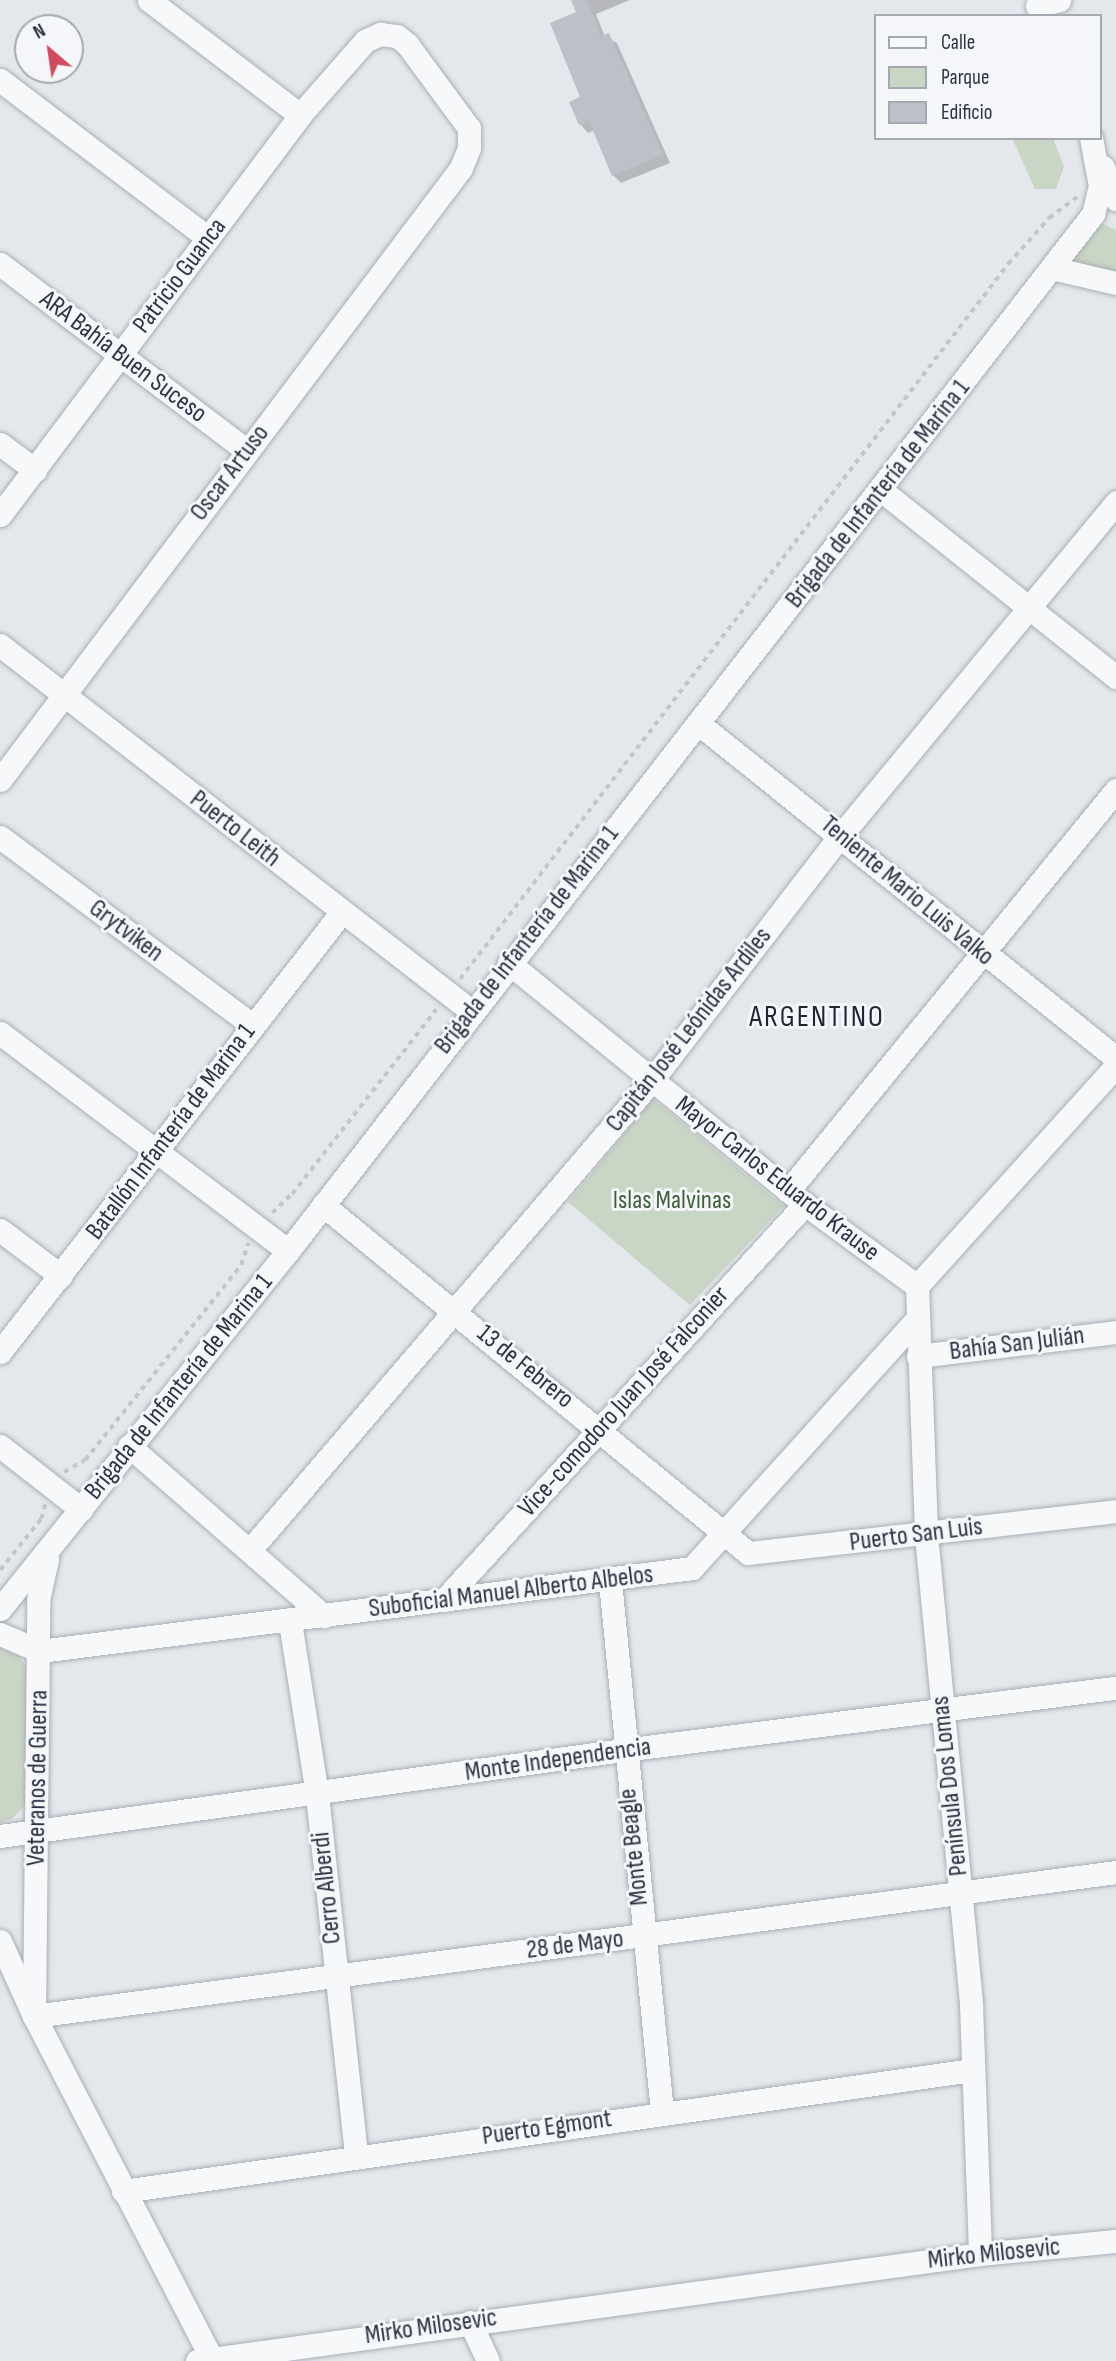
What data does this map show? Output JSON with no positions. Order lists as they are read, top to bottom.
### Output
{
  "streets": {
    "street": [
      "Patricio Guanca",
      "ARA Bahía Buen Suceso",
      "Oscar Artuso",
      "Brigada de Infantería de Marina 1",
      "Puerto Leith",
      "Teniente Mario Luis Valko",
      "Grytviken",
      "Capitán José Leónidas Ardiles",
      "Batallón Infantería de Marina 1",
      "Mayor Carlos Eduardo Krause",
      "Bahía San Julián",
      "13 de Febrero",
      "Vice-comodoro Juan José Falconier",
      "Puerto San Luis",
      "Suboficial Manuel Alberto Albelos",
      "Monte Independencia",
      "Veteranos de Guerra",
      "Península Dos Lomas",
      "Monte Beagle",
      "Cerro Alberdi",
      "28 de Mayo",
      "Puerto Egmont",
      "Mirko Milosevic"
    ]
  },
  "crossings": [
    ["Patricio Guanca", "ARA Bahía Buen Suceso"],
    ["Patricio Guanca", "Oscar Artuso"],
    ["ARA Bahía Buen Suceso", "Oscar Artuso"],
    ["Oscar Artuso", "Puerto Leith"],
    ["Brigada de Infantería de Marina 1", "Puerto Leith"],
    ["Brigada de Infantería de Marina 1", "Teniente Mario Luis Valko"],
    ["Brigada de Infantería de Marina 1", "Mayor Carlos Eduardo Krause"],
    ["Brigada de Infantería de Marina 1", "13 de Febrero"],
    ["Brigada de Infantería de Marina 1", "Veteranos de Guerra"],
    ["Puerto Leith", "Batallón Infantería de Marina 1"],
    ["Teniente Mario Luis Valko", "Capitán José Leónidas Ardiles"],
    ["Teniente Mario Luis Valko", "Vice-comodoro Juan José Falconier"],
    ["Grytviken", "Batallón Infantería de Marina 1"],
    ["Capitán José Leónidas Ardiles", "Mayor Carlos Eduardo Krause"],
    ["Capitán José Leónidas Ardiles", "13 de Febrero"],
    ["Mayor Carlos Eduardo Krause", "Vice-comodoro Juan José Falconier"],
    ["Mayor Carlos Eduardo Krause", "Península Dos Lomas"],
    ["Bahía San Julián", "Península Dos Lomas"],
    ["13 de Febrero", "Vice-comodoro Juan José Falconier"],
    ["13 de Febrero", "Puerto San Luis"],
    ["13 de Febrero", "Suboficial Manuel Alberto Albelos"],
    ["Vice-comodoro Juan José Falconier", "Suboficial Manuel Alberto Albelos"],
    ["Puerto San Luis", "Suboficial Manuel Alberto Albelos"],
    ["Puerto San Luis", "Península Dos Lomas"],
    ["Suboficial Manuel Alberto Albelos", "Veteranos de Guerra"],
    ["Suboficial Manuel Alberto Albelos", "Península Dos Lomas"],
    ["Suboficial Manuel Alberto Albelos", "Monte Beagle"],
    ["Suboficial Manuel Alberto Albelos", "Cerro Alberdi"],
    ["Monte Independencia", "Veteranos de Guerra"],
    ["Monte Independencia", "Península Dos Lomas"],
    ["Monte Independencia", "Monte Beagle"],
    ["Monte Independencia", "Cerro Alberdi"],
    ["Veteranos de Guerra", "28 de Mayo"],
    ["Veteranos de Guerra", "Mirko Milosevic"],
    ["Península Dos Lomas", "28 de Mayo"],
    ["Península Dos Lomas", "Puerto Egmont"],
    ["Península Dos Lomas", "Mirko Milosevic"],
    ["Monte Beagle", "28 de Mayo"],
    ["Monte Beagle", "Puerto Egmont"],
    ["Cerro Alberdi", "28 de Mayo"],
    ["Cerro Alberdi", "Puerto Egmont"],
    ["28 de Mayo", "Mirko Milosevic"],
    ["Puerto Egmont", "Mirko Milosevic"]
  ],
  "districts": ["ARGENTINO"],
  "parks": ["Islas Malvinas"],
  "legend": ["Calle", "Parque", "Edificio"],
  "north": "top left"
}
